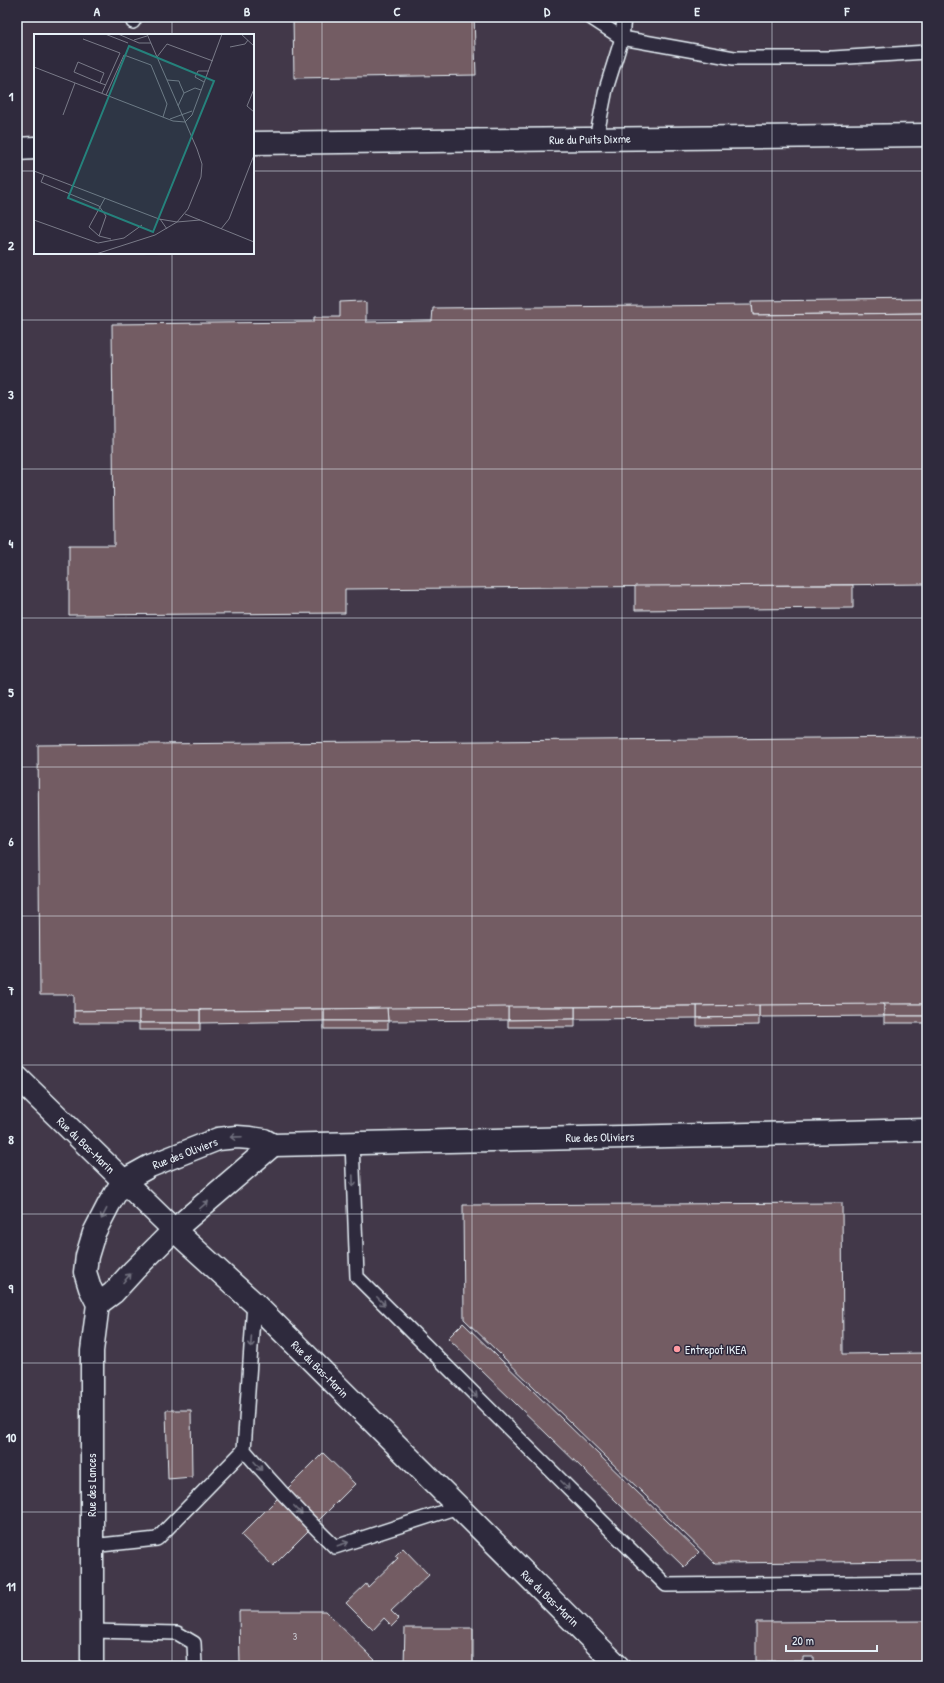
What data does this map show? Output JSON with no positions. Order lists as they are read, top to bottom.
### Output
{
  "streets": {
    "street": [
      "Rue du Puits Dixme",
      "Rue des Oliviers",
      "Rue du Bas-Marin",
      "Rue des Lances"
    ]
  },
  "crossings": [
    ["Rue des Oliviers", "Rue du Bas-Marin"]
  ],
  "places": ["Entrepot IKEA"],
  "house_numbers": ["3"],
  "scale_bar": "20 m",
  "grid": {
    "columns": [
      "A",
      "B",
      "C",
      "D",
      "E",
      "F"
    ],
    "rows": [
      "1",
      "2",
      "3",
      "4",
      "5",
      "6",
      "7",
      "8",
      "9",
      "10",
      "11"
    ]
  }
}
